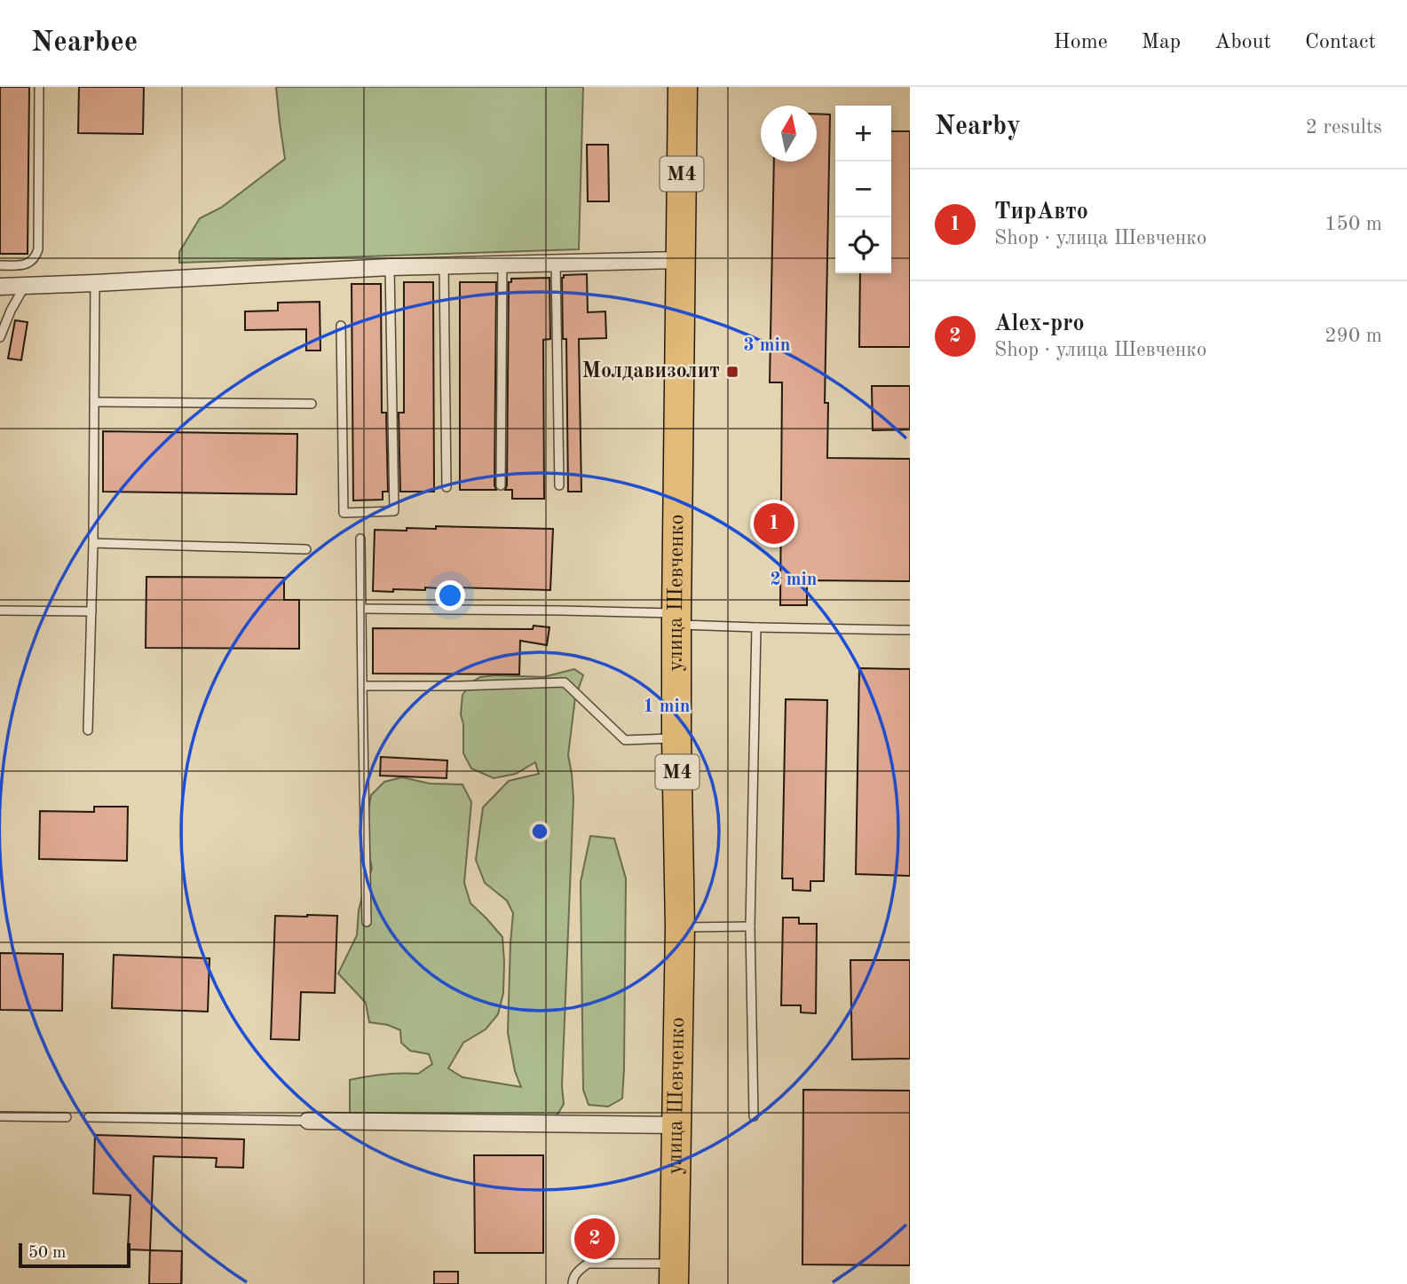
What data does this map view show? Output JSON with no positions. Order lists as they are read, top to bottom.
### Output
{
  "streets": {
    "highway": ["M4", "улица Шевченко"]
  },
  "places": {
    "transit": ["Молдавизолит"]
  },
  "scale_bar": "50 m",
  "north": "top",
  "page": {
    "header": "Nearbee",
    "nav": [
      "Home",
      "Map",
      "About",
      "Contact"
    ],
    "heading": ["Nearby", "2 results"],
    "map_buttons": ["+", "−"],
    "list": [
      {
        "mark": "1",
        "name": "ТирАвто",
        "note": "Shop · улица Шевченко",
        "value": "150 m"
      },
      {
        "mark": "2",
        "name": "Alex-pro",
        "note": "Shop · улица Шевченко",
        "value": "290 m"
      }
    ],
    "pins": ["1", "2"],
    "scale": "50 m"
  },
  "rings": ["3 min", "2 min", "1 min"]
}
